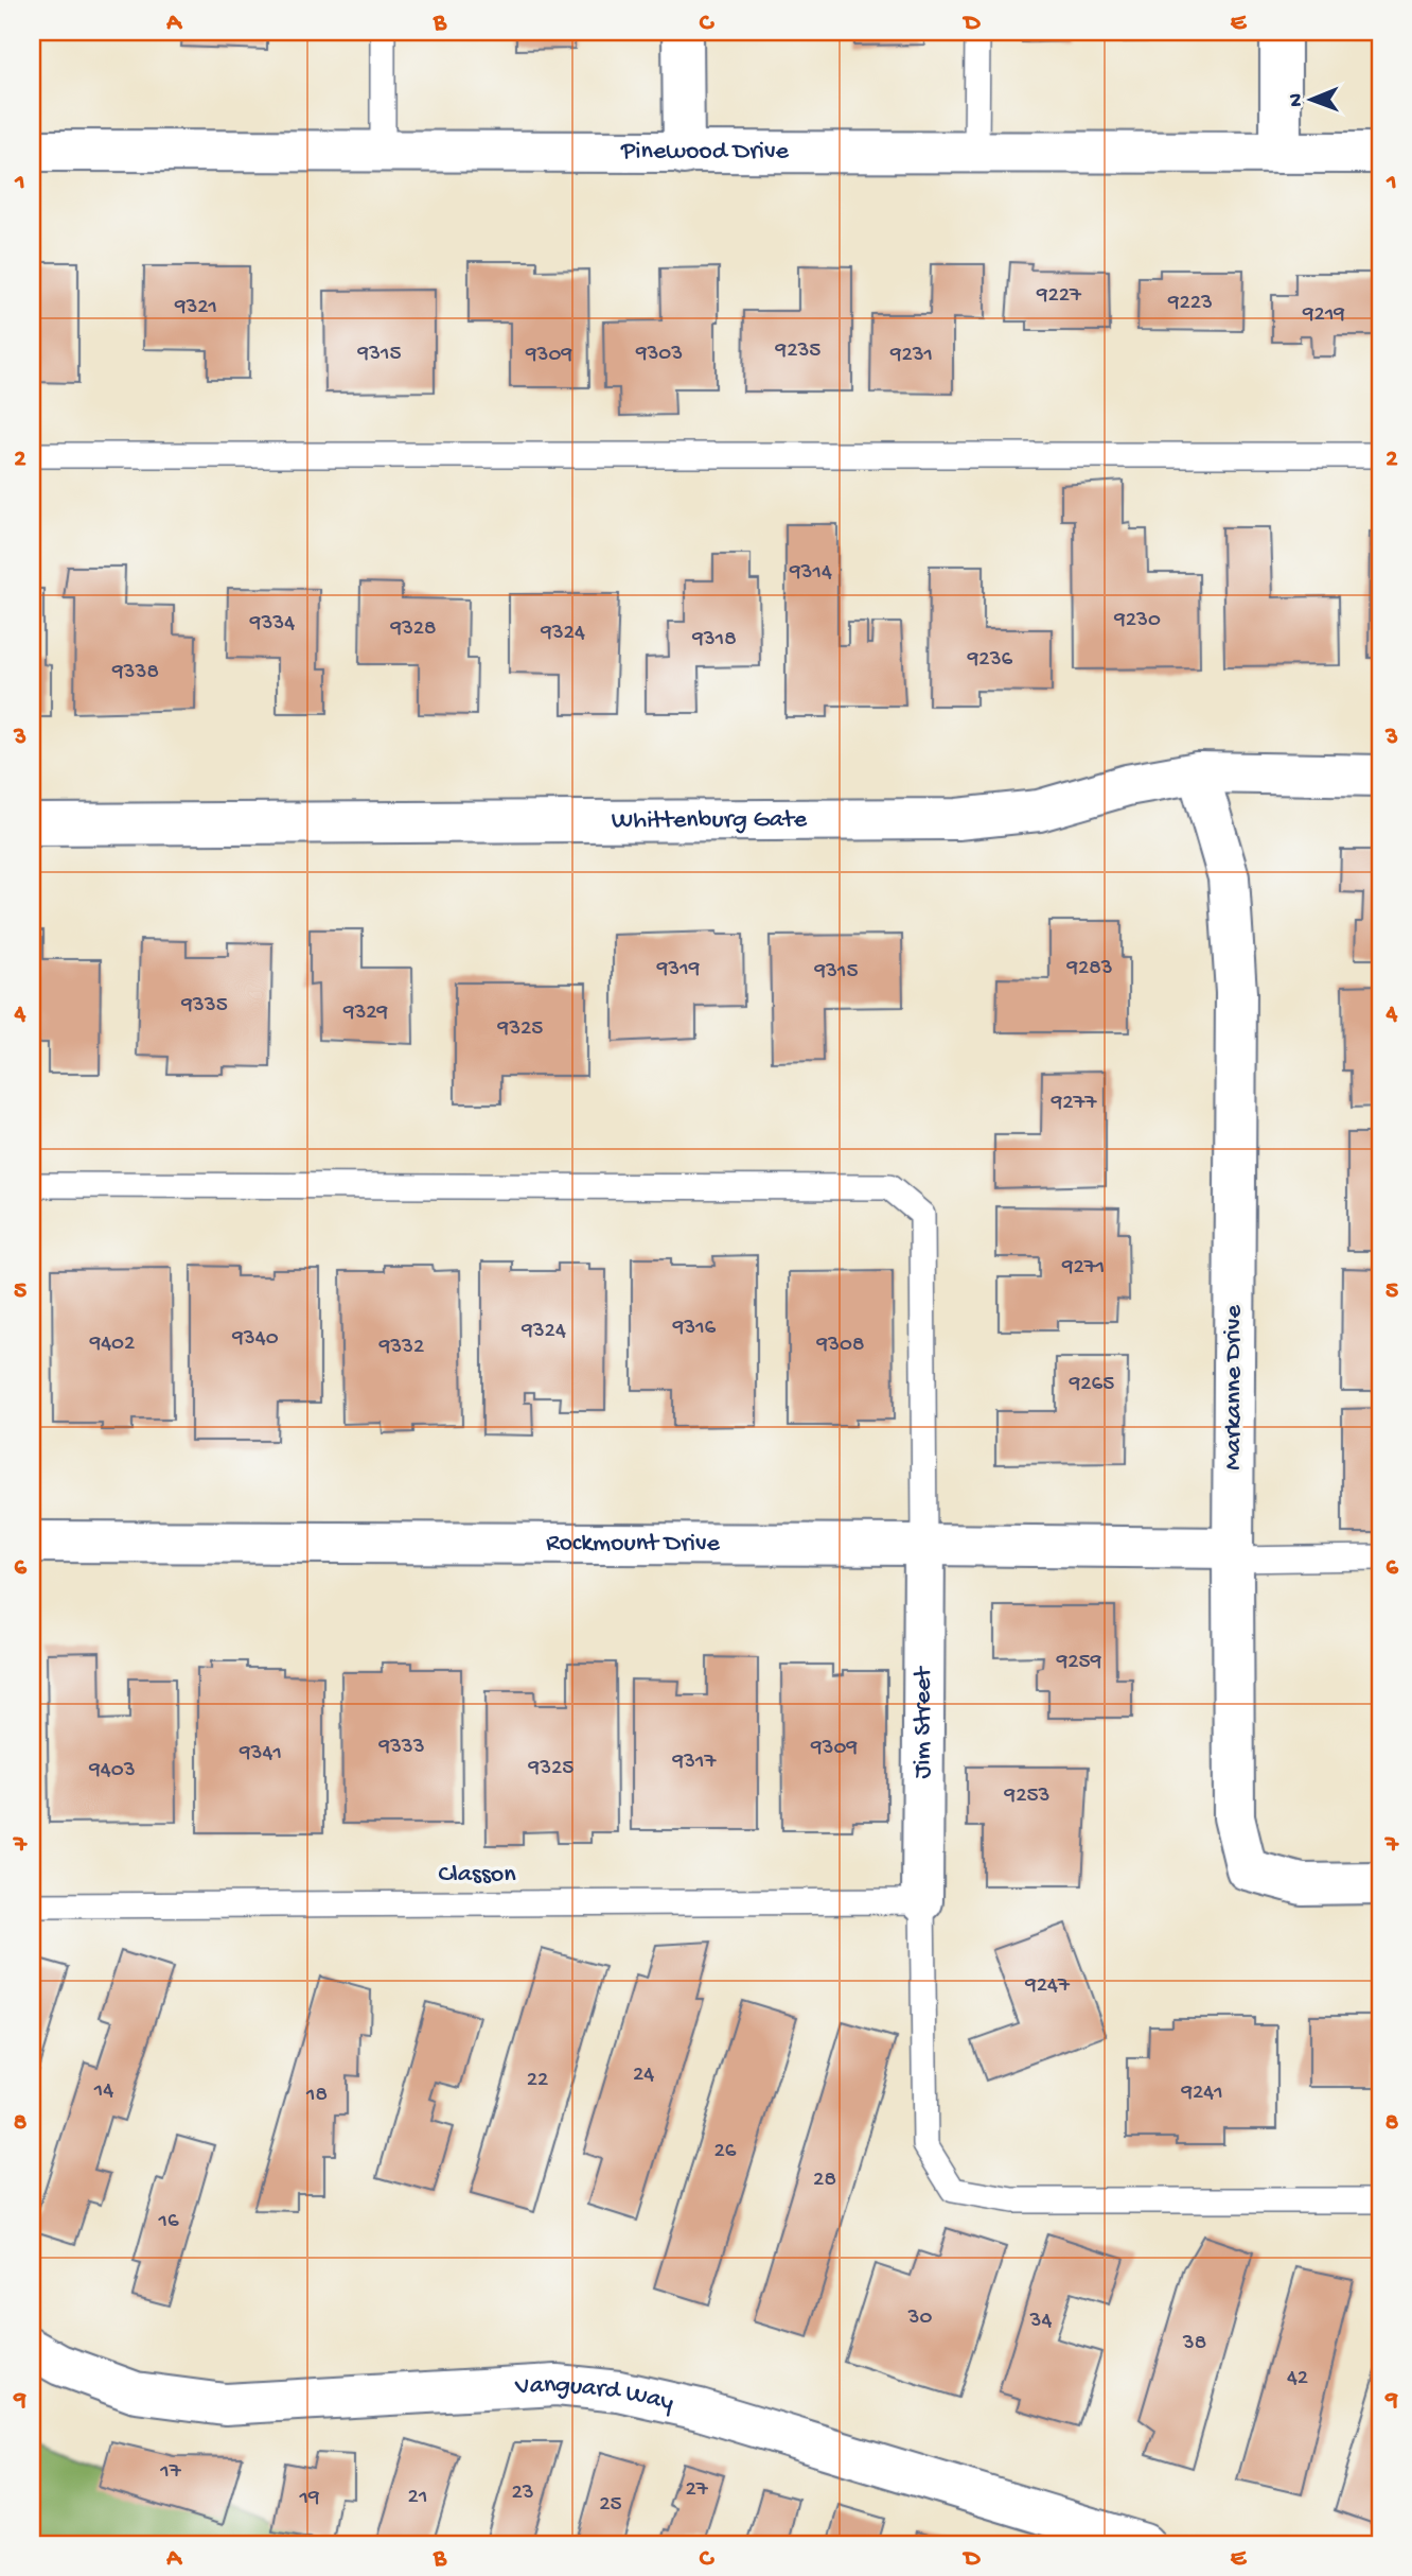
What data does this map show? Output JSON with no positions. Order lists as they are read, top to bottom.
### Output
{
  "streets": {
    "street": [
      "Pinewood Drive",
      "Whittenburg Gate",
      "Markanne Drive",
      "Rockmount Drive",
      "Jim Street",
      "Vanguard Way"
    ],
    "lane": ["Classon"]
  },
  "crossings": [
    ["Whittenburg Gate", "Markanne Drive"],
    ["Markanne Drive", "Rockmount Drive"],
    ["Rockmount Drive", "Jim Street"],
    ["Jim Street", "Classon"]
  ],
  "house_numbers": [
    "9227",
    "9223",
    "9321",
    "9219",
    "9235",
    "9315",
    "9303",
    "9309",
    "9231",
    "9314",
    "9230",
    "9334",
    "9328",
    "9324",
    "9318",
    "9236",
    "9338",
    "9283",
    "9319",
    "9315",
    "9335",
    "9329",
    "9325",
    "9277",
    "9271",
    "9316",
    "9324",
    "9340",
    "9402",
    "9308",
    "9332",
    "9265",
    "9259",
    "9333",
    "9309",
    "9341",
    "9317",
    "9325",
    "9403",
    "9253",
    "9247",
    "24",
    "22",
    "14",
    "9241",
    "18",
    "26",
    "28",
    "16",
    "30",
    "34",
    "38",
    "42",
    "17",
    "27",
    "23",
    "21",
    "19",
    "25"
  ],
  "north": "left",
  "grid": {
    "columns": [
      "A",
      "B",
      "C",
      "D",
      "E"
    ],
    "rows": [
      "1",
      "2",
      "3",
      "4",
      "5",
      "6",
      "7",
      "8",
      "9"
    ]
  }
}
